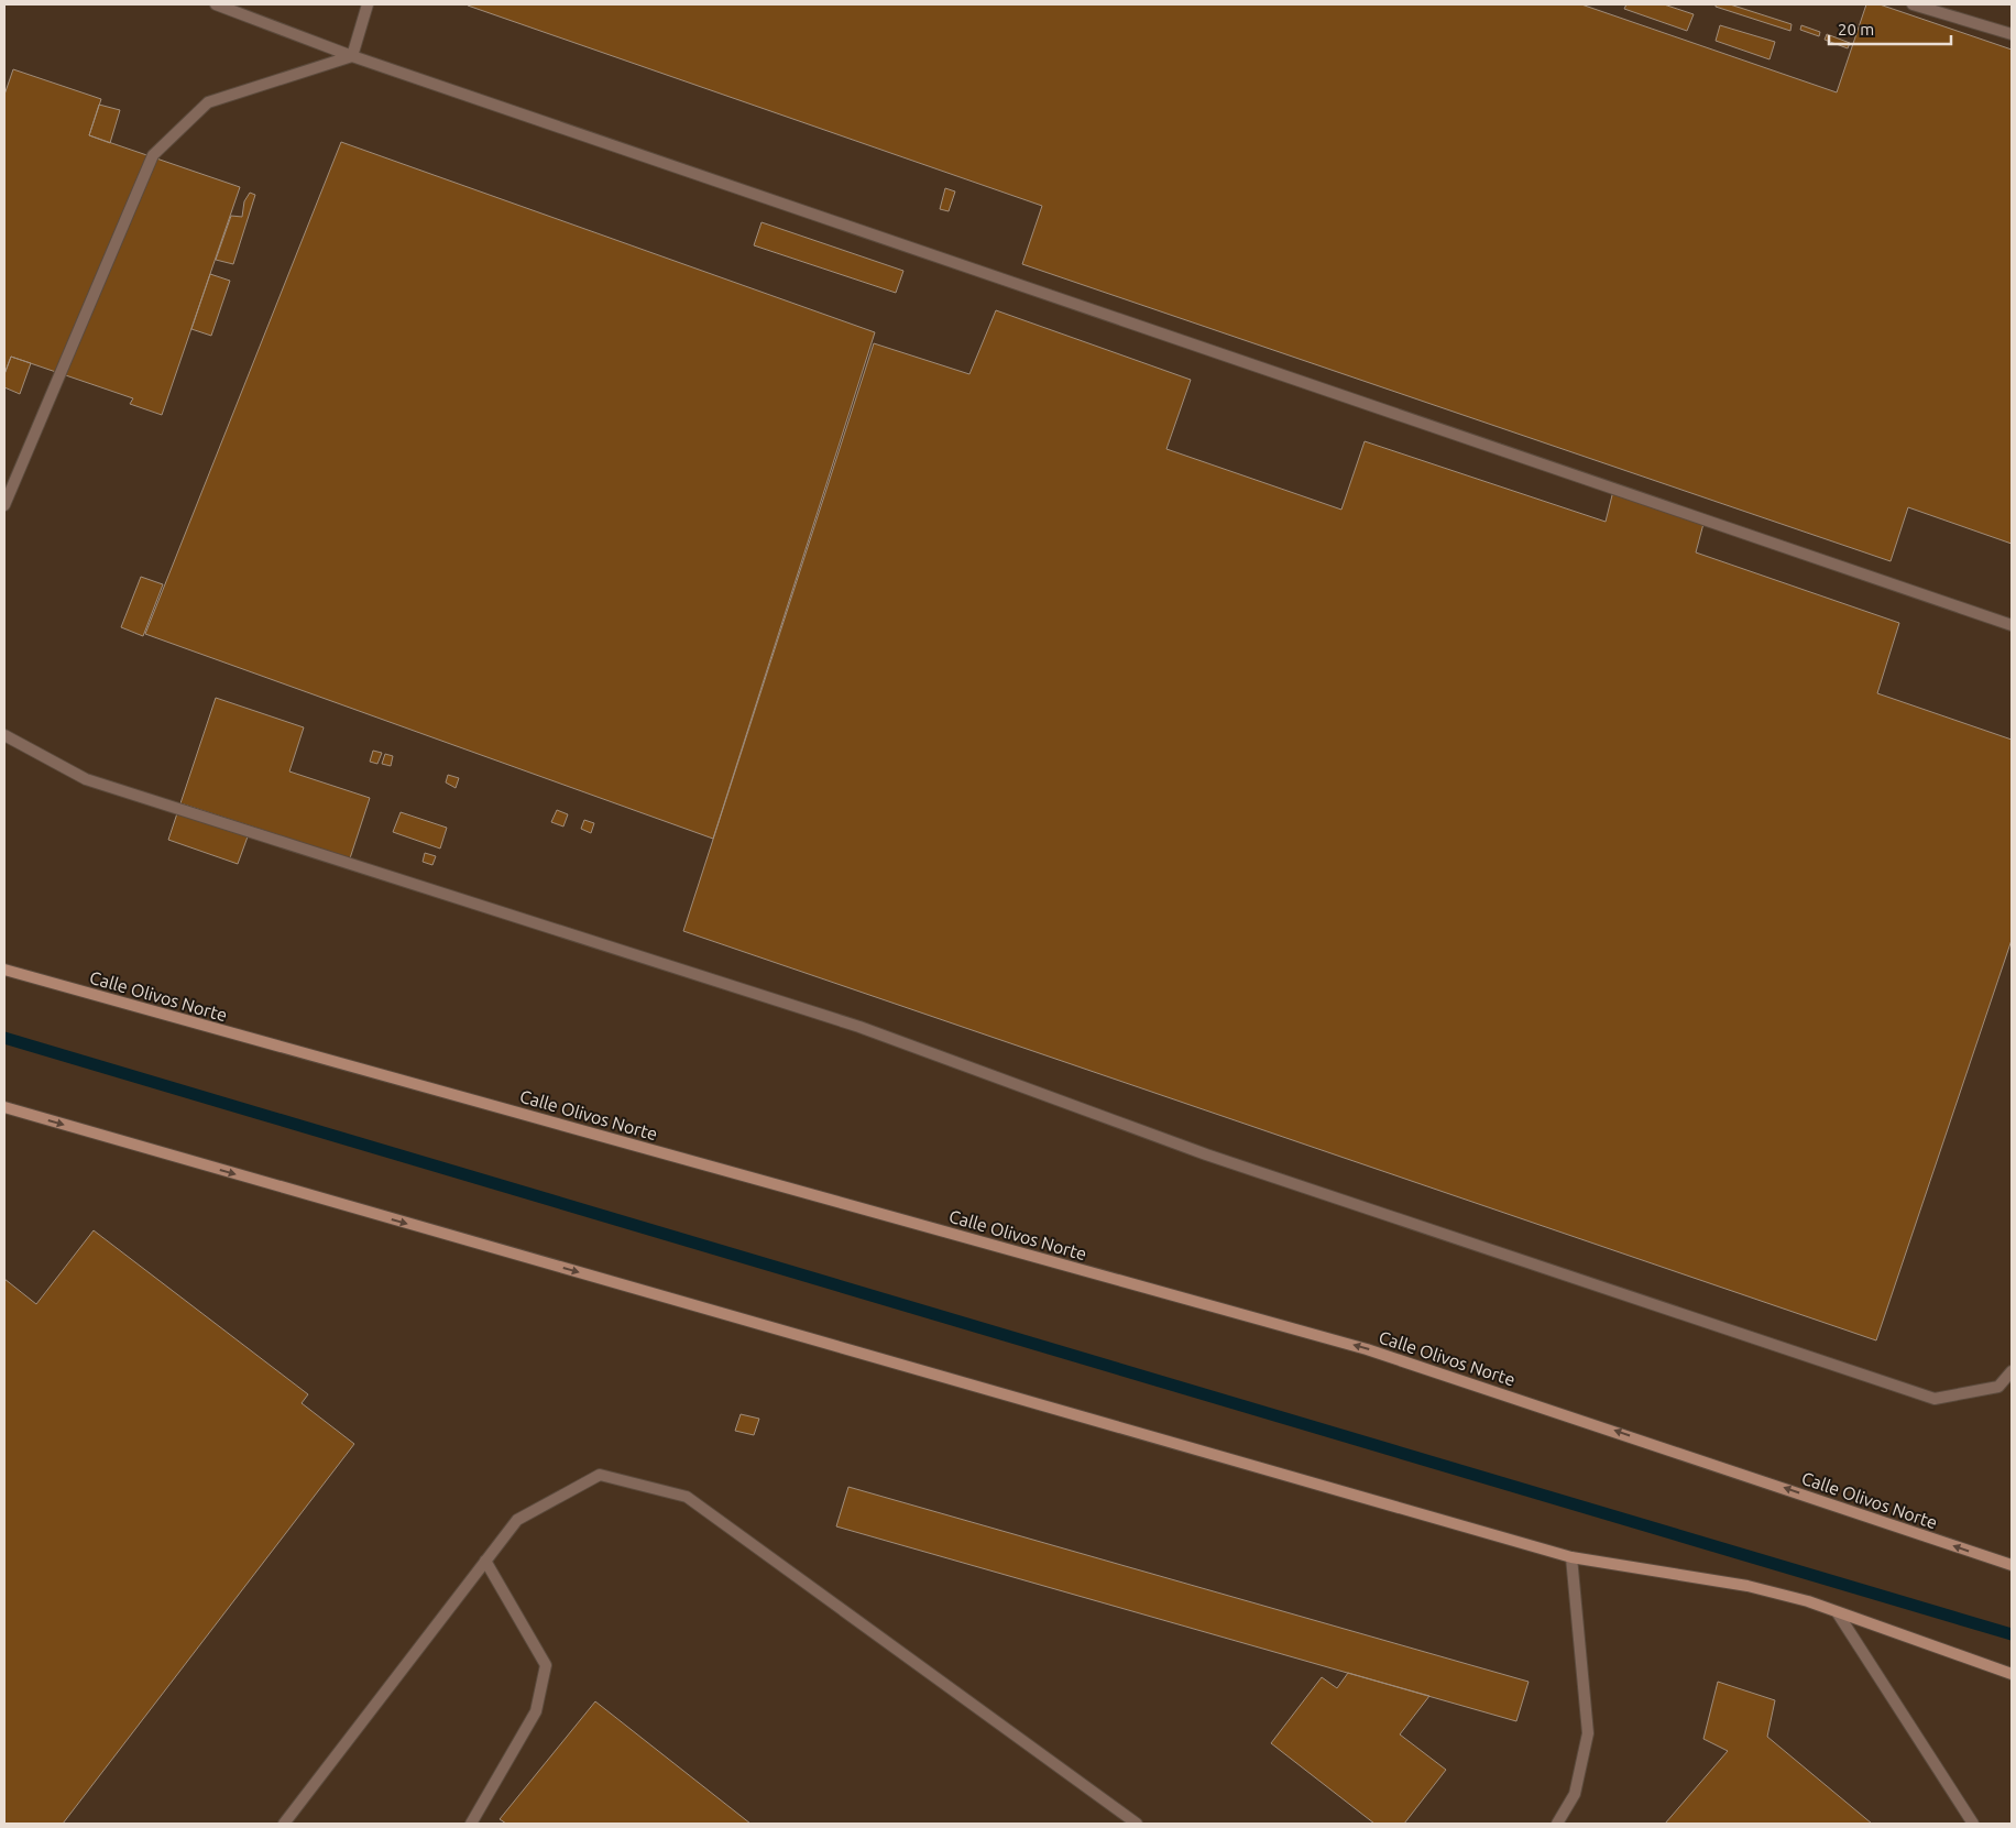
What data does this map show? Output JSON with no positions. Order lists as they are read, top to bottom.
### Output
{
  "streets": {
    "main road": ["Calle Olivos Norte"]
  },
  "one_way": ["Calle Olivos Norte"],
  "scale_bar": "20 m"
}
